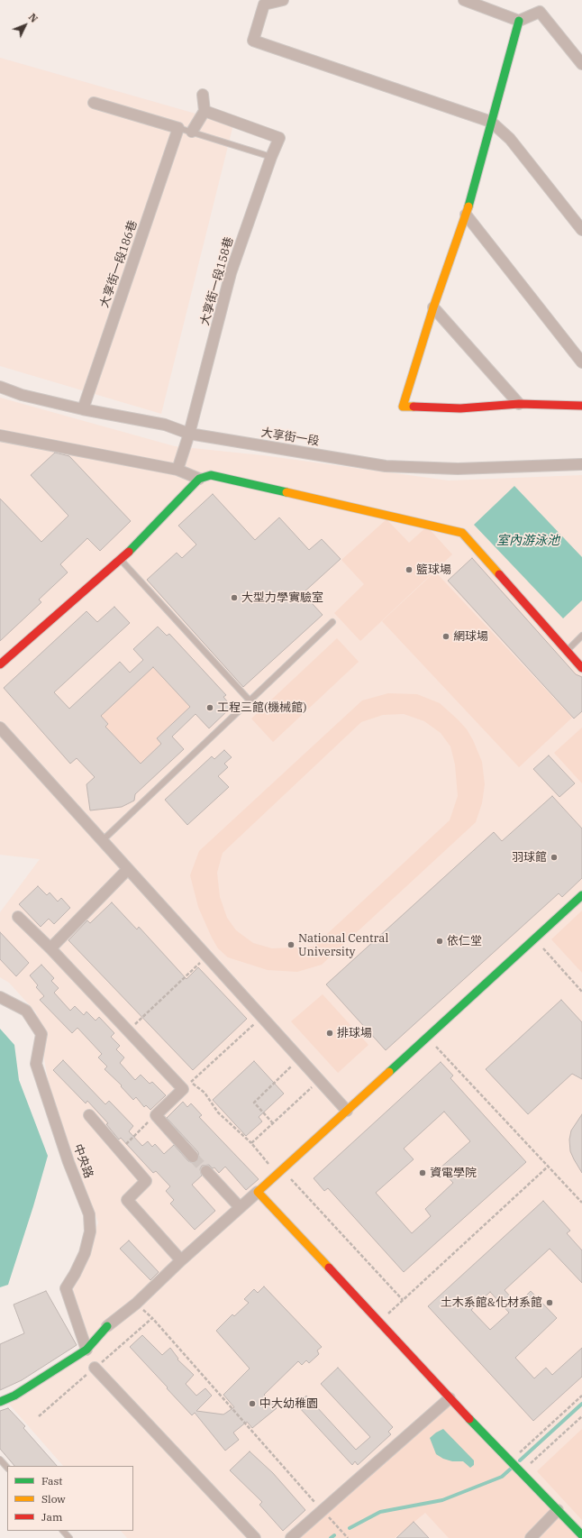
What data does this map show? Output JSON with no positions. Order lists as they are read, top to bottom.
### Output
{
  "streets": {
    "street": [
      "大享街一段186巷",
      "大享街一段158巷",
      "大享街一段",
      "中央路"
    ]
  },
  "crossings": [
    ["大享街一段186巷", "大享街一段"],
    ["大享街一段158巷", "大享街一段"]
  ],
  "water": ["室內游泳池"],
  "places": [
    "籃球場",
    "大型力學實驗室",
    "網球場",
    "工程三館(機械館)",
    "羽球館",
    "依仁堂",
    "National Central University",
    "排球場",
    "資電學院",
    "土木系館&化材系館",
    "中大幼稚園"
  ],
  "legend": ["Fast", "Slow", "Jam"],
  "north": "top right"
}
